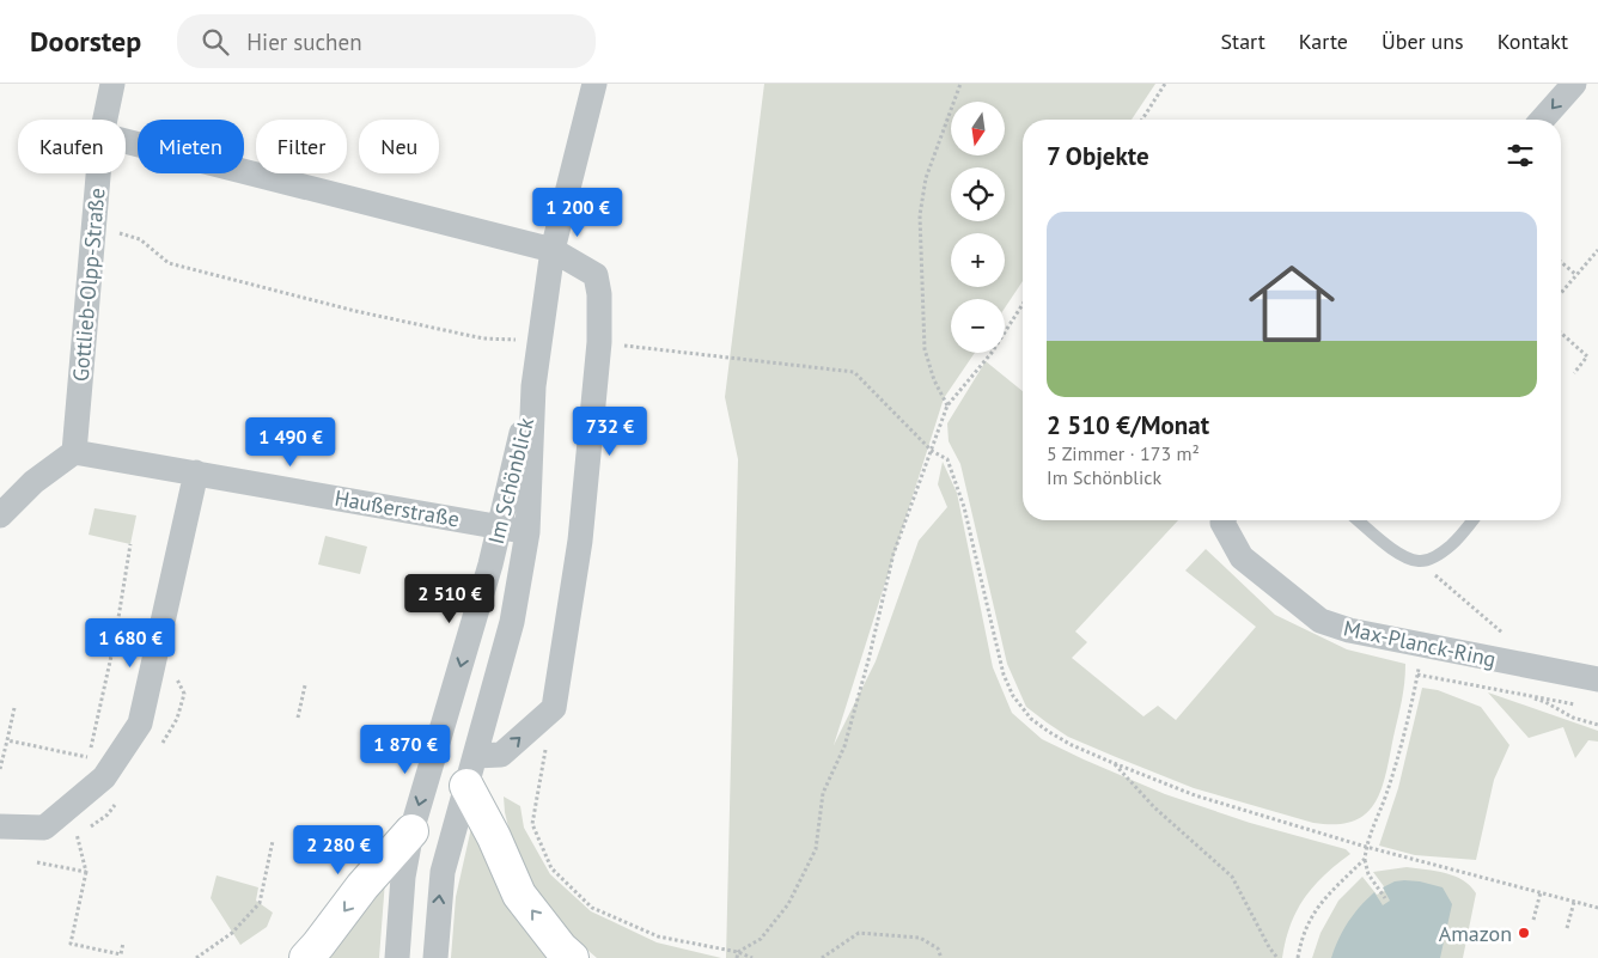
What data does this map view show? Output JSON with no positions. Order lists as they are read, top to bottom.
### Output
{
  "streets": {
    "street": [
      "Gottlieb-Olpp-Straße",
      "Im Schönblick",
      "Haußerstraße",
      "Max-Planck-Ring"
    ]
  },
  "crossings": [
    ["Gottlieb-Olpp-Straße", "Haußerstraße"],
    ["Im Schönblick", "Haußerstraße"]
  ],
  "places": ["Amazon"],
  "north": "bottom",
  "page": {
    "header": "Doorstep",
    "search": "Hier suchen",
    "nav": [
      "Start",
      "Karte",
      "Über uns",
      "Kontakt"
    ],
    "map_buttons": ["+", "−"],
    "chip": [
      "Kaufen",
      "Mieten",
      "Filter",
      "Neu"
    ],
    "heading": "7 Objekte",
    "price": [
      "1 200 €",
      "732 €",
      "1 490 €",
      "2 510 €",
      "1 680 €",
      "1 870 €",
      "2 280 €"
    ],
    "list": [
      {
        "name": "2 510 €/Monat",
        "note": "5 Zimmer · 173 m² · Im Schönblick"
      }
    ]
  }
}
